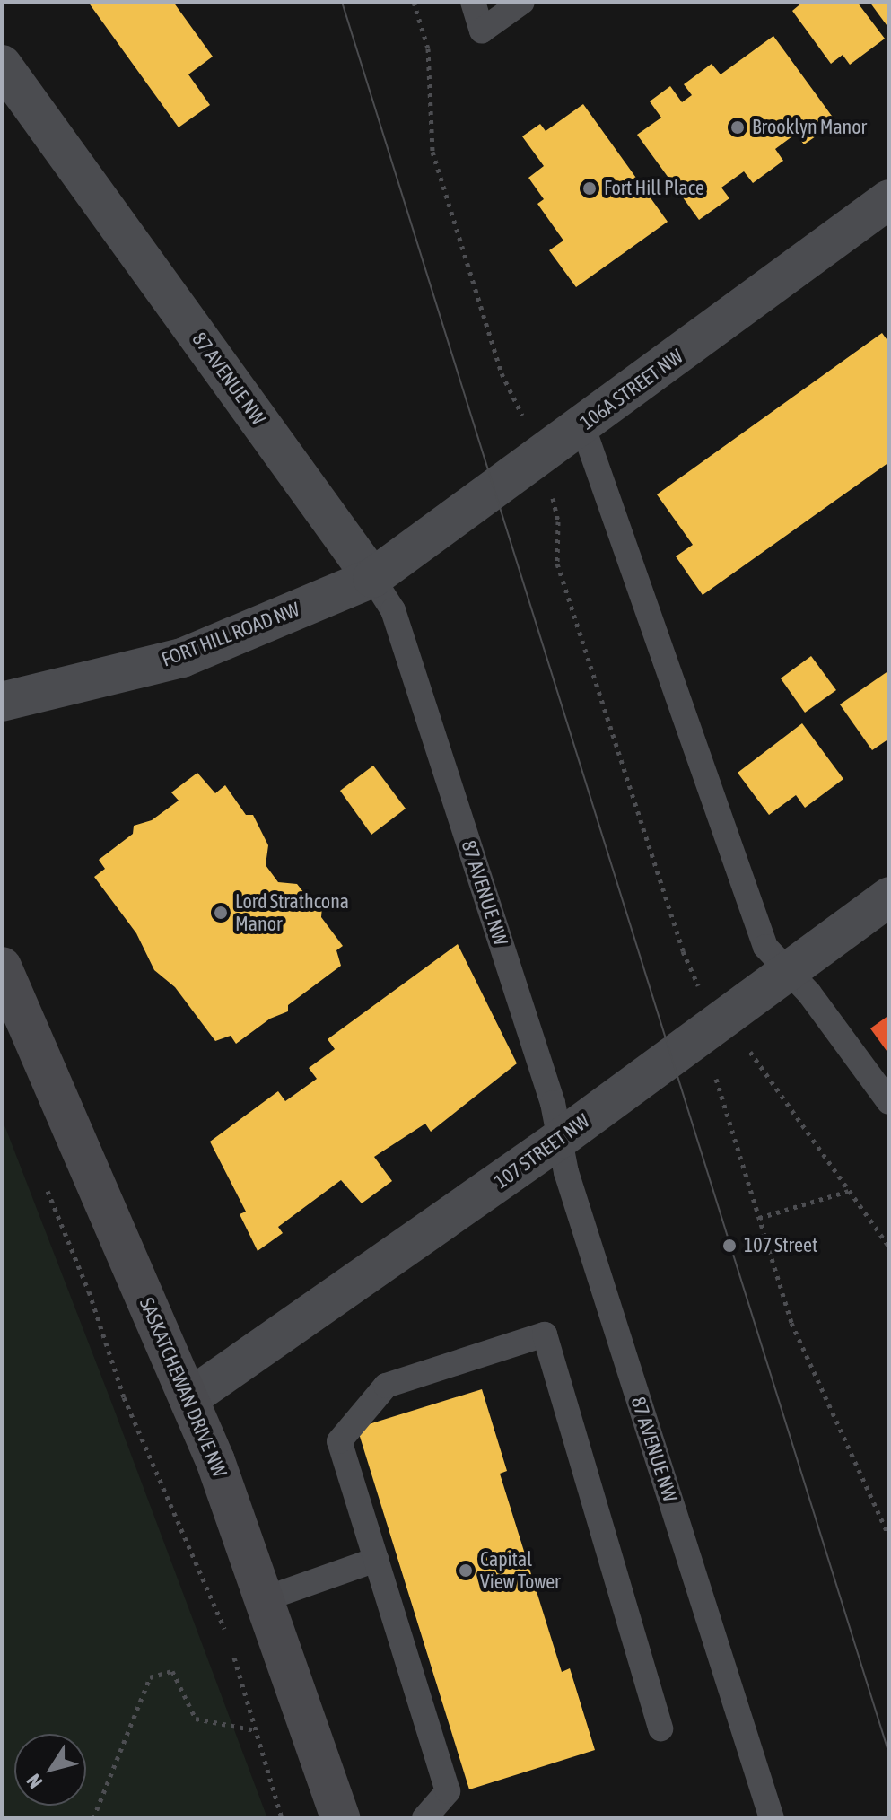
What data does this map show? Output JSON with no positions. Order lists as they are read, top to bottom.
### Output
{
  "streets": {
    "main road": ["SASKATCHEWAN DRIVE NW"],
    "street": [
      "87 AVENUE NW",
      "106A STREET NW",
      "FORT HILL ROAD NW",
      "107 STREET NW"
    ]
  },
  "crossings": [
    ["87 AVENUE NW", "106A STREET NW"],
    ["87 AVENUE NW", "FORT HILL ROAD NW"],
    ["87 AVENUE NW", "107 STREET NW"],
    ["106A STREET NW", "FORT HILL ROAD NW"],
    ["107 STREET NW", "SASKATCHEWAN DRIVE NW"]
  ],
  "places": [
    "Brooklyn Manor",
    "Fort Hill Place",
    "Lord Strathcona Manor",
    "107 Street",
    "Capital View Tower"
  ],
  "north": "bottom left"
}
